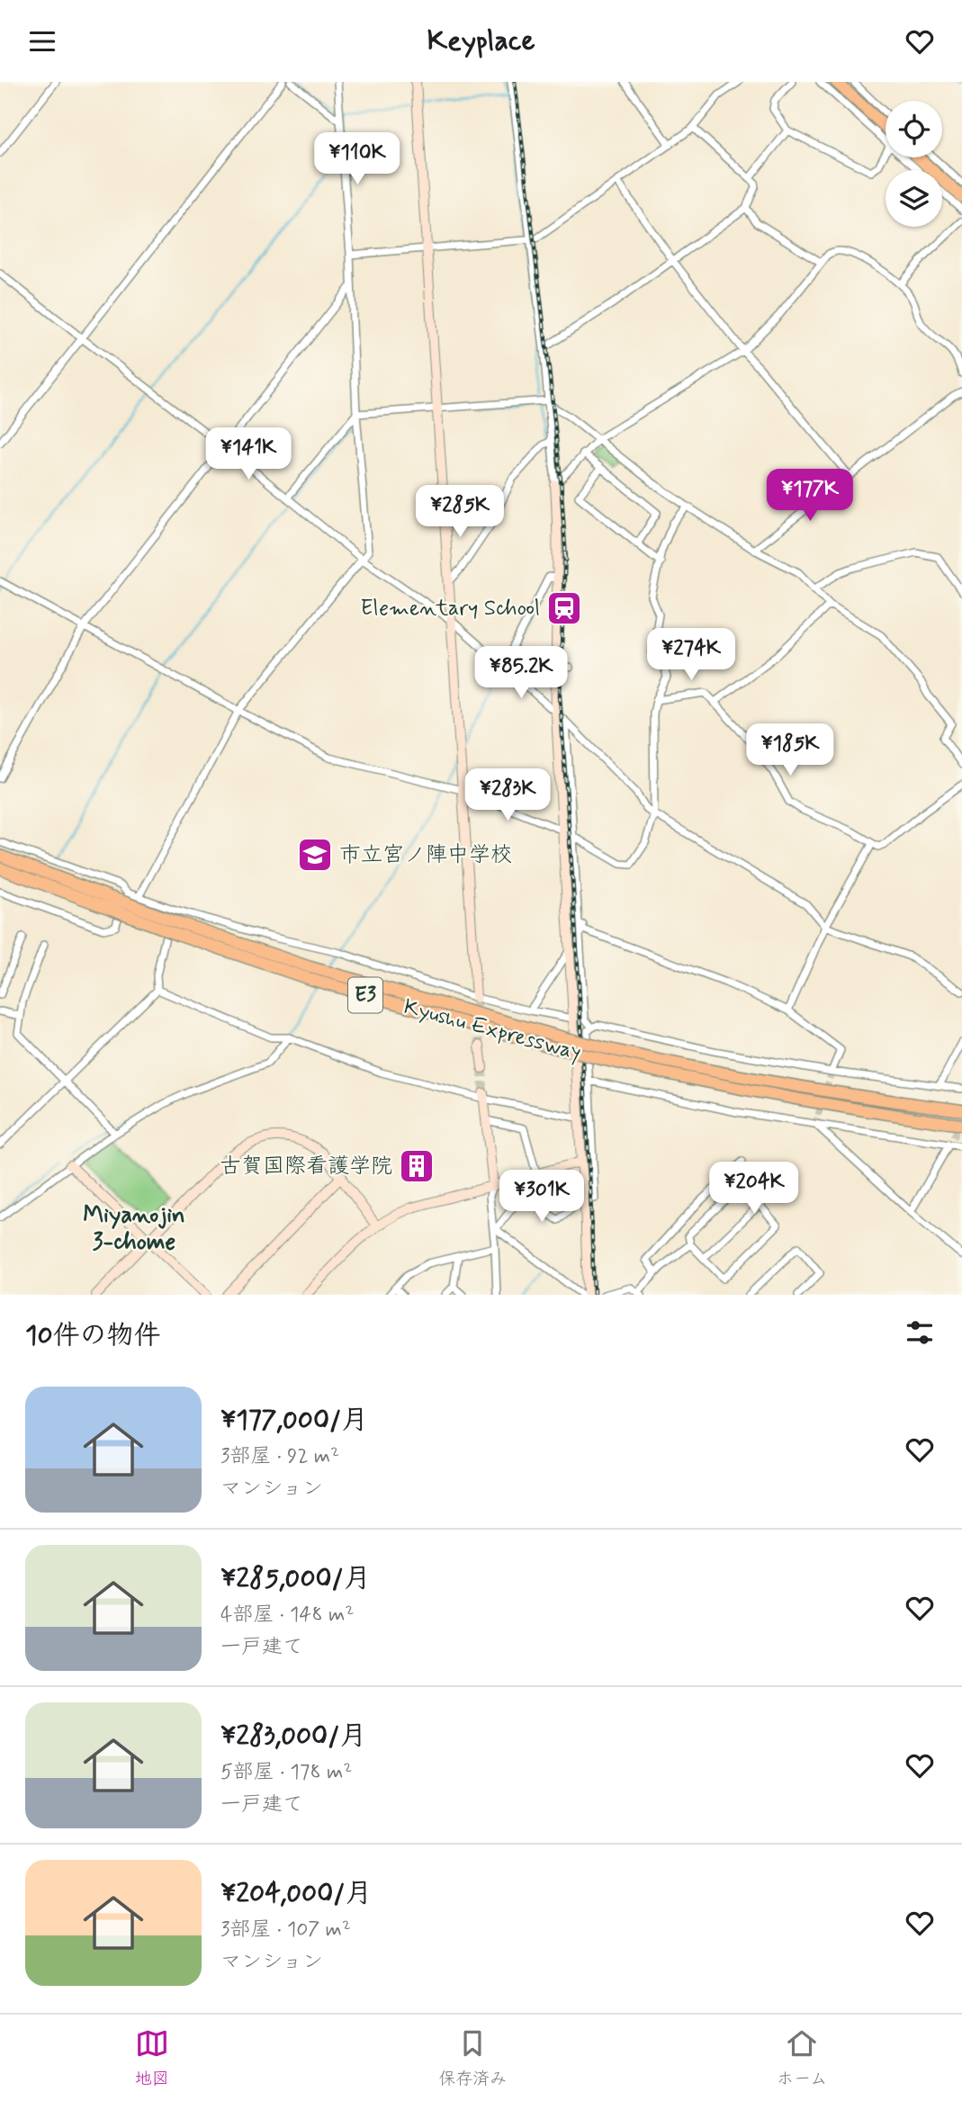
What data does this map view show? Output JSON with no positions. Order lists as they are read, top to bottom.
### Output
{
  "streets": {
    "highway": ["E3", "Kyushu Expressway"]
  },
  "districts": ["Miyanojin 3-chome"],
  "places": {
    "station": ["Elementary School"],
    "school or university": ["市立宮ノ陣中学校"],
    "building": ["古賀国際看護学院"]
  },
  "page": {
    "header": "Keyplace",
    "price": [
      "¥110K",
      "¥141K",
      "¥177K",
      "¥285K",
      "¥274K",
      "¥85.2K",
      "¥185K",
      "¥283K",
      "¥204K",
      "¥301K"
    ],
    "heading": "10件の物件",
    "list": [
      {
        "name": "¥177,000/月",
        "note": "3部屋 · 92 m² · マンション"
      },
      {
        "name": "¥285,000/月",
        "note": "4部屋 · 148 m² · 一戸建て"
      },
      {
        "name": "¥283,000/月",
        "note": "5部屋 · 178 m² · 一戸建て"
      },
      {
        "name": "¥204,000/月",
        "note": "3部屋 · 107 m² · マンション"
      }
    ],
    "tabs": ["地図", "保存済み", "ホーム"]
  }
}
